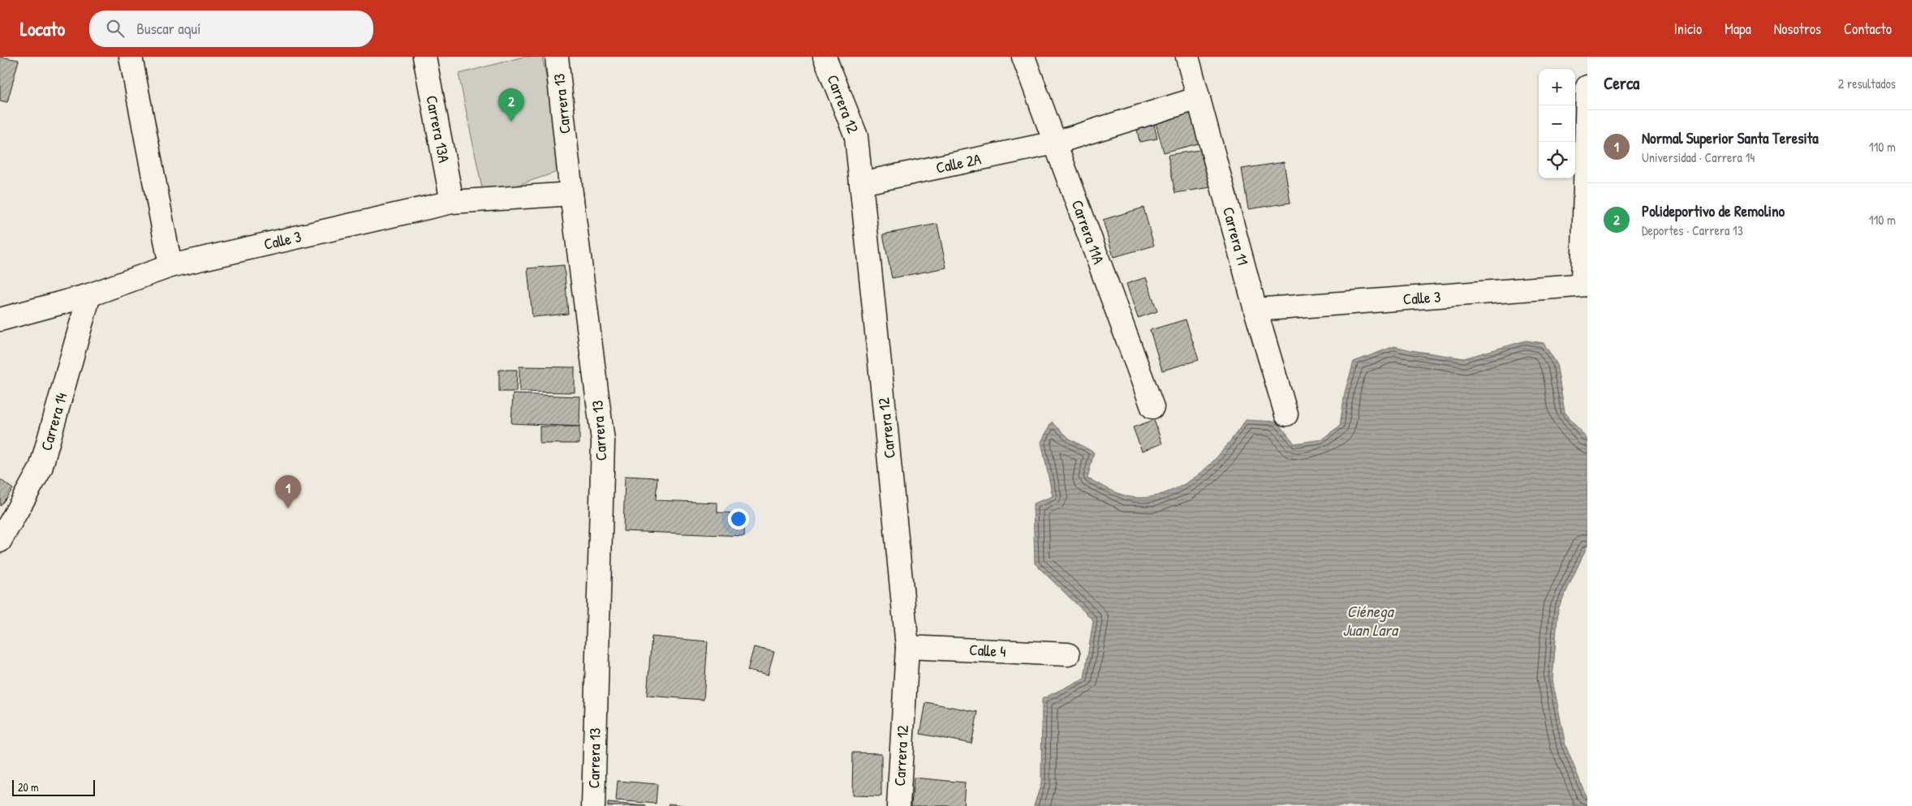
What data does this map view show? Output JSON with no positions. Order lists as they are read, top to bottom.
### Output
{
  "streets": {
    "street": [
      "Carrera 13",
      "Carrera 12",
      "Carrera 13A",
      "Calle 2A",
      "Carrera 11A",
      "Carrera 11",
      "Calle 3",
      "Carrera 14",
      "Calle 4"
    ]
  },
  "crossings": [
    ["Carrera 13", "Calle 3"],
    ["Carrera 12", "Calle 2A"],
    ["Carrera 12", "Calle 4"],
    ["Carrera 13A", "Calle 3"],
    ["Calle 2A", "Carrera 11A"],
    ["Calle 2A", "Carrera 11"],
    ["Carrera 11", "Calle 3"],
    ["Calle 3", "Carrera 14"]
  ],
  "water": ["Ciénega Juan Lara"],
  "scale_bar": "20 m",
  "page": {
    "header": "Locato",
    "search": "Buscar aquí",
    "nav": [
      "Inicio",
      "Mapa",
      "Nosotros",
      "Contacto"
    ],
    "heading": ["Cerca", "2 resultados"],
    "map_buttons": ["+", "−"],
    "pins": ["2", "1"],
    "list": [
      {
        "mark": "1",
        "name": "Normal Superior Santa Teresita",
        "note": "Universidad · Carrera 14",
        "value": "110 m"
      },
      {
        "mark": "2",
        "name": "Polideportivo de Remolino",
        "note": "Deportes · Carrera 13",
        "value": "110 m"
      }
    ],
    "scale": "20 m"
  }
}
